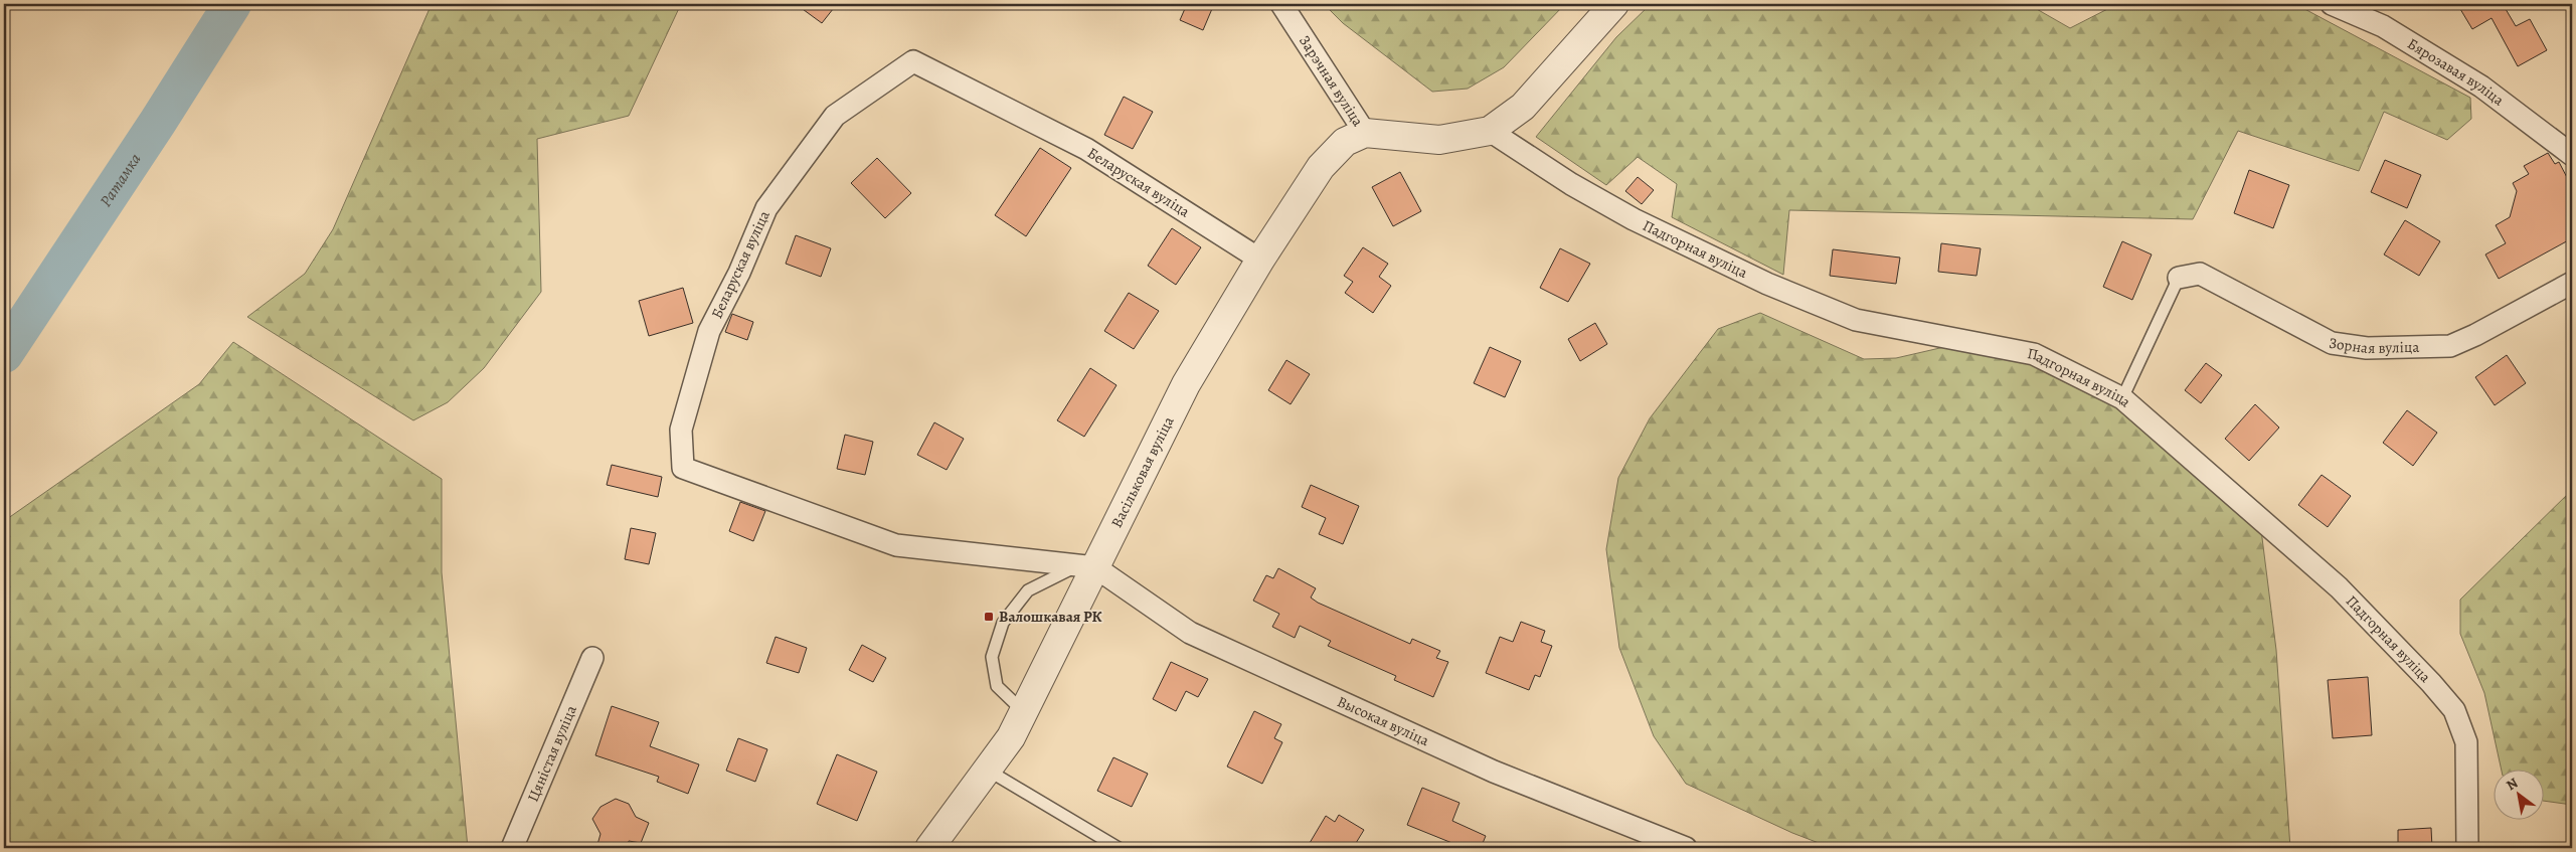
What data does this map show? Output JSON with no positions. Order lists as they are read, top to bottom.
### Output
{
  "streets": {
    "street": [
      "Бярозавая вуліца",
      "Зарэчная вуліца",
      "Беларуская вуліца",
      "Падгорная вуліца",
      "Зорная вуліца",
      "Васільковая вуліца",
      "Высокая вуліца",
      "Цяністая вуліца"
    ]
  },
  "crossings": [
    ["Зарэчная вуліца", "Васільковая вуліца"],
    ["Беларуская вуліца", "Васільковая вуліца"],
    ["Беларуская вуліца", "Высокая вуліца"],
    ["Васільковая вуліца", "Высокая вуліца"]
  ],
  "water": ["Ратамка"],
  "places": {
    "transit": ["Валошкавая РК"]
  },
  "north": "top left"
}
